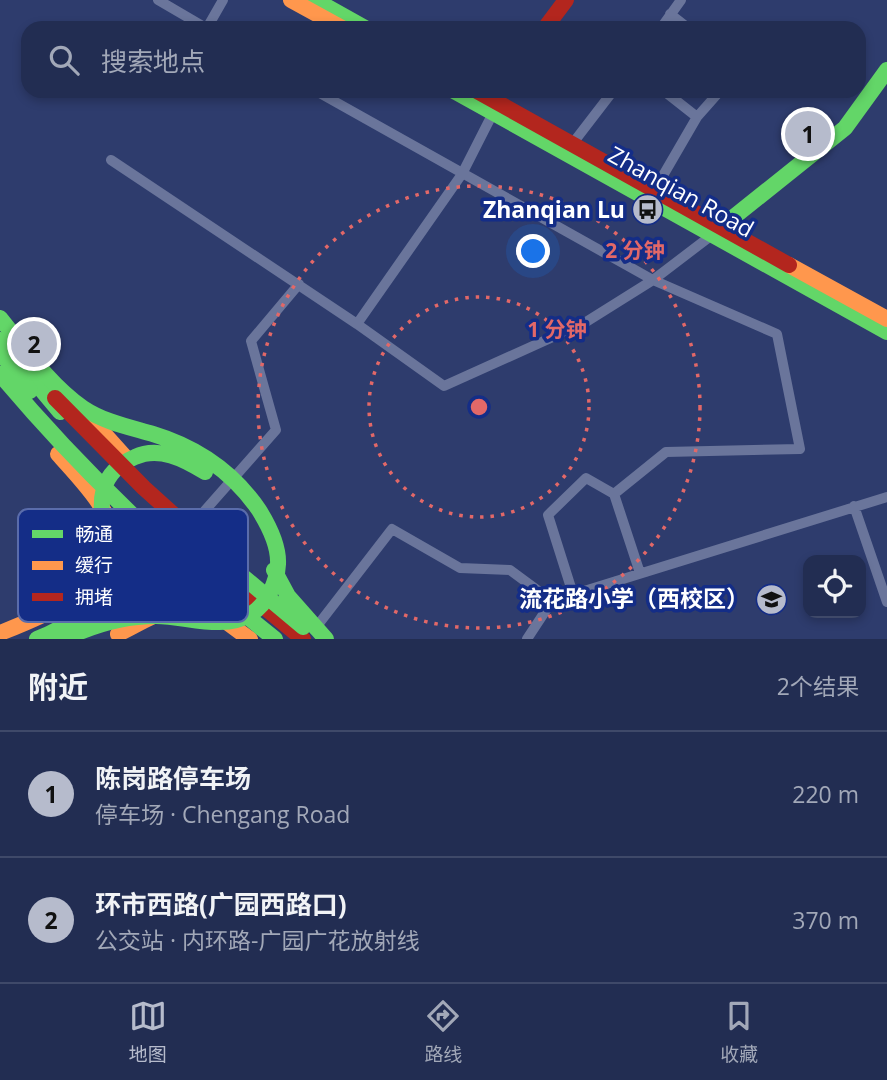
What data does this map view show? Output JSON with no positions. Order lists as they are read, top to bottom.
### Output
{
  "streets": {
    "main road": ["Zhanqian Road"]
  },
  "places": {
    "bus stop": ["Zhanqian Lu"],
    "school or university": ["流花路小学（西校区）"]
  },
  "legend": ["畅通", "缓行", "拥堵"],
  "page": {
    "search": "搜索地点",
    "pins": ["1", "2"],
    "heading": ["附近", "2个结果"],
    "list": [
      {
        "mark": "1",
        "name": "陈岗路停车场",
        "note": "停车场 · Chengang Road",
        "value": "220 m"
      },
      {
        "mark": "2",
        "name": "环市西路(广园西路口)",
        "note": "公交站 · 内环路-广园广花放射线",
        "value": "370 m"
      }
    ],
    "nav": ["地图", "路线", "收藏"]
  },
  "rings": ["2 分钟", "1 分钟"]
}
